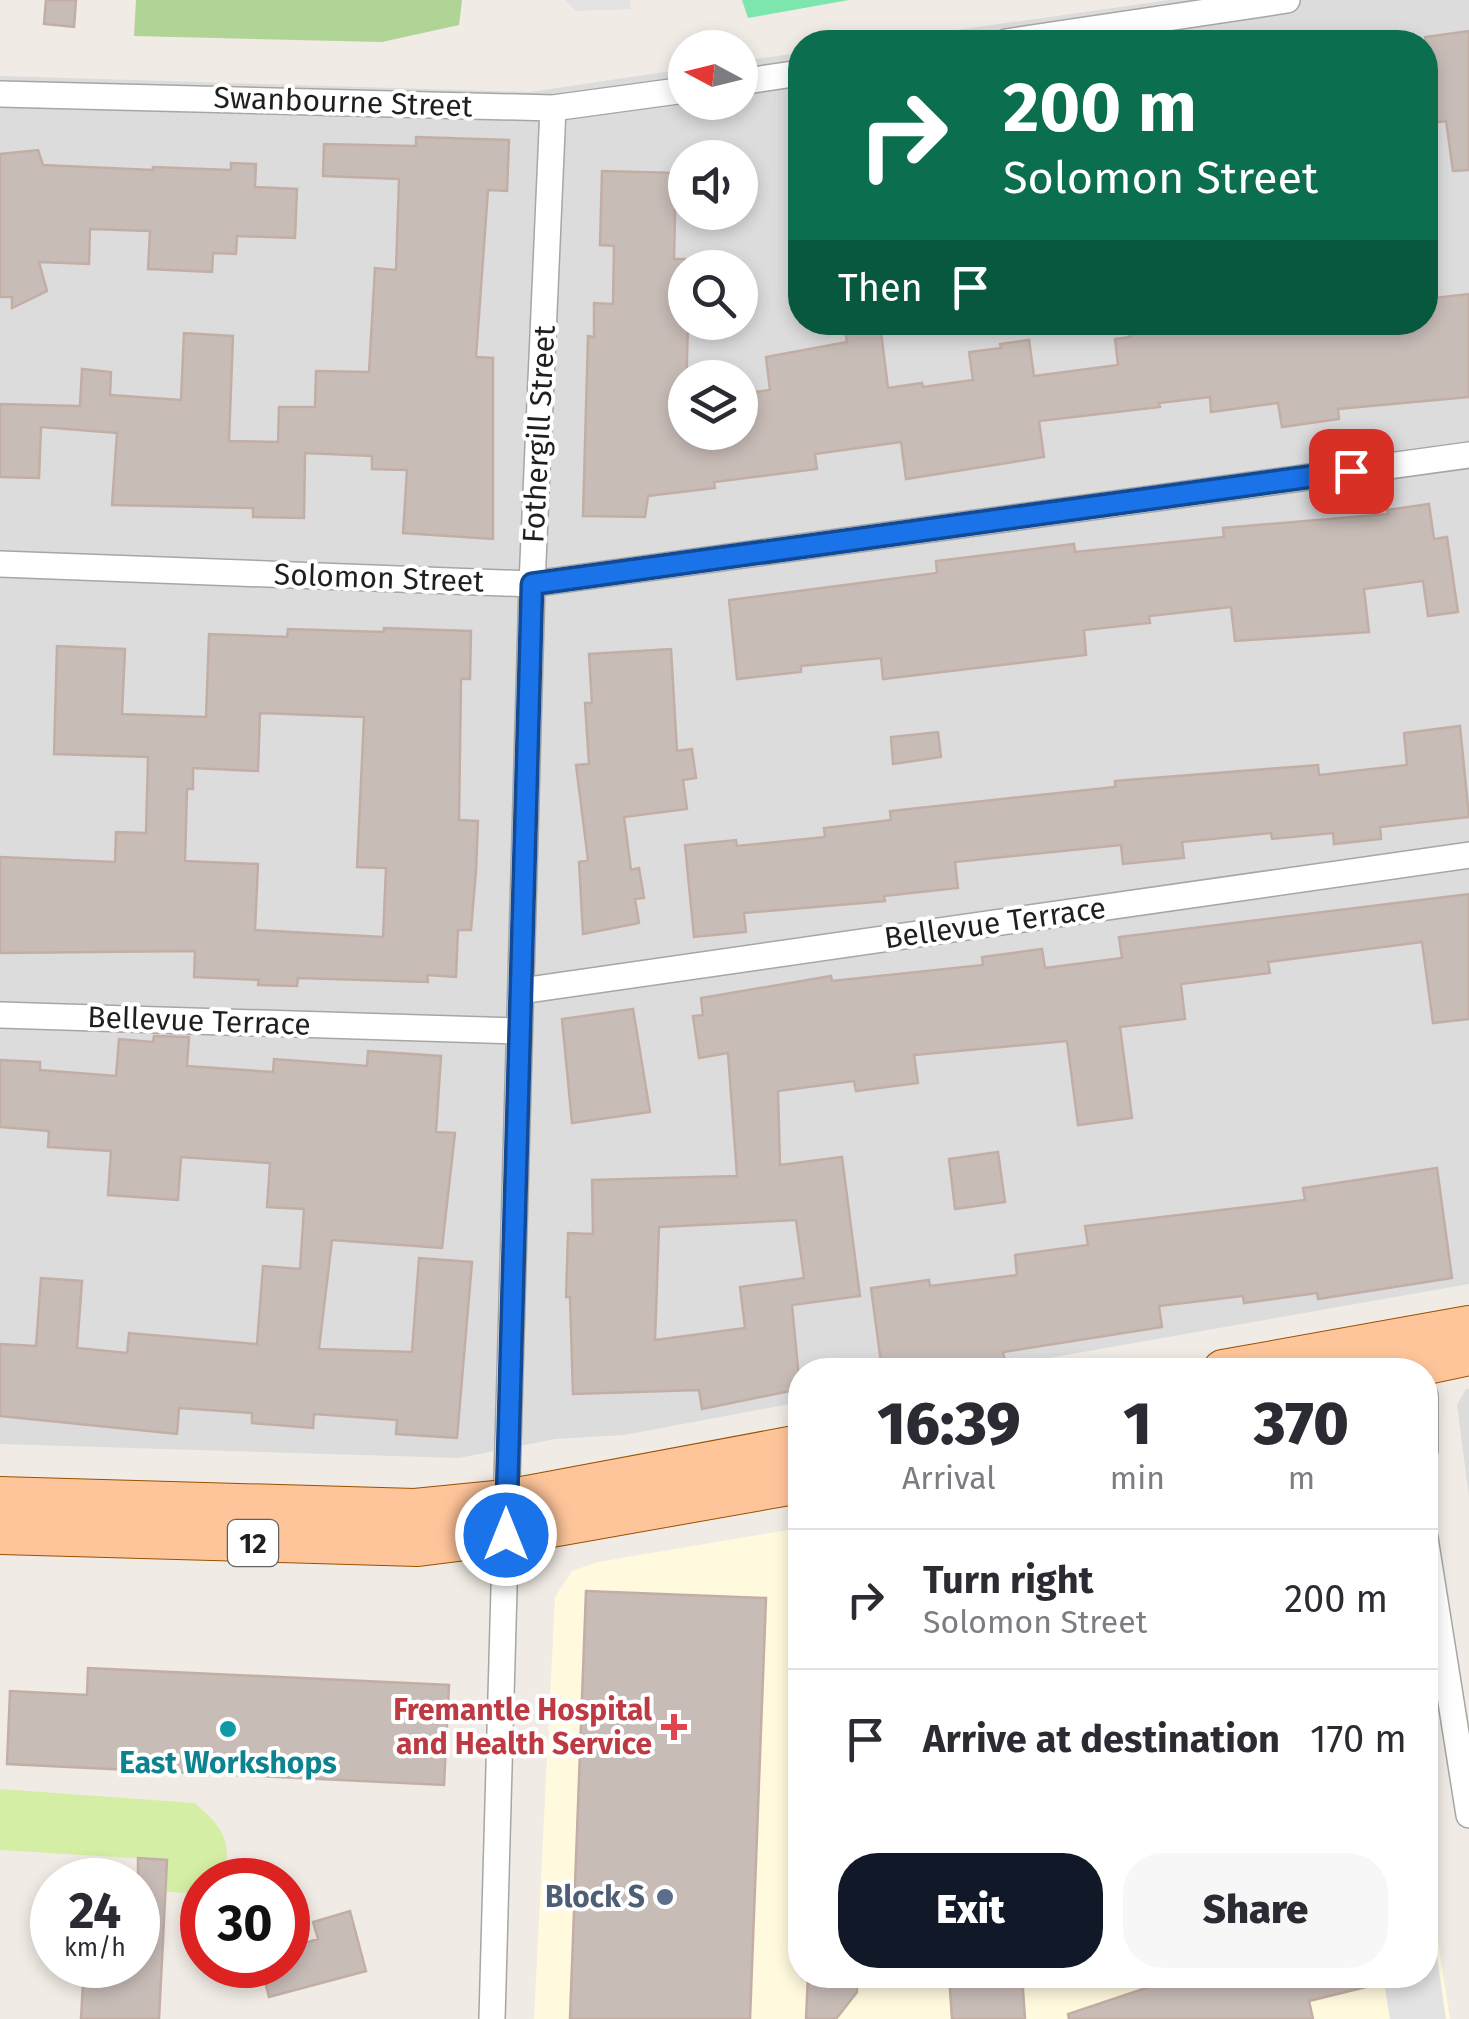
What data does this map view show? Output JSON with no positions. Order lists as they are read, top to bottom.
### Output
{
  "streets": {
    "main road": ["12"],
    "street": [
      "Swanbourne Street",
      "Fothergill Street",
      "Solomon Street",
      "Bellevue Terrace"
    ]
  },
  "crossings": [
    ["Swanbourne Street", "Fothergill Street"],
    ["Fothergill Street", "Solomon Street"],
    ["Fothergill Street", "Bellevue Terrace"],
    ["Fothergill Street", "12"]
  ],
  "places": {
    "health": ["Fremantle Hospital and Health Service"],
    "other": ["East Workshops", "Block S"]
  },
  "north": "left",
  "page": {
    "turn": ["200 m", "Solomon Street"],
    "then": "Then",
    "eta": [
      "16:39",
      "Arrival",
      "1",
      "min",
      "370",
      "m"
    ],
    "list": [
      {
        "name": "Turn right",
        "note": "Solomon Street",
        "value": "200 m"
      },
      {
        "name": "Arrive at destination",
        "value": "170 m"
      }
    ],
    "buttons": ["Exit", "Share"],
    "speed": "24 km/h",
    "limit": "30"
  }
}
